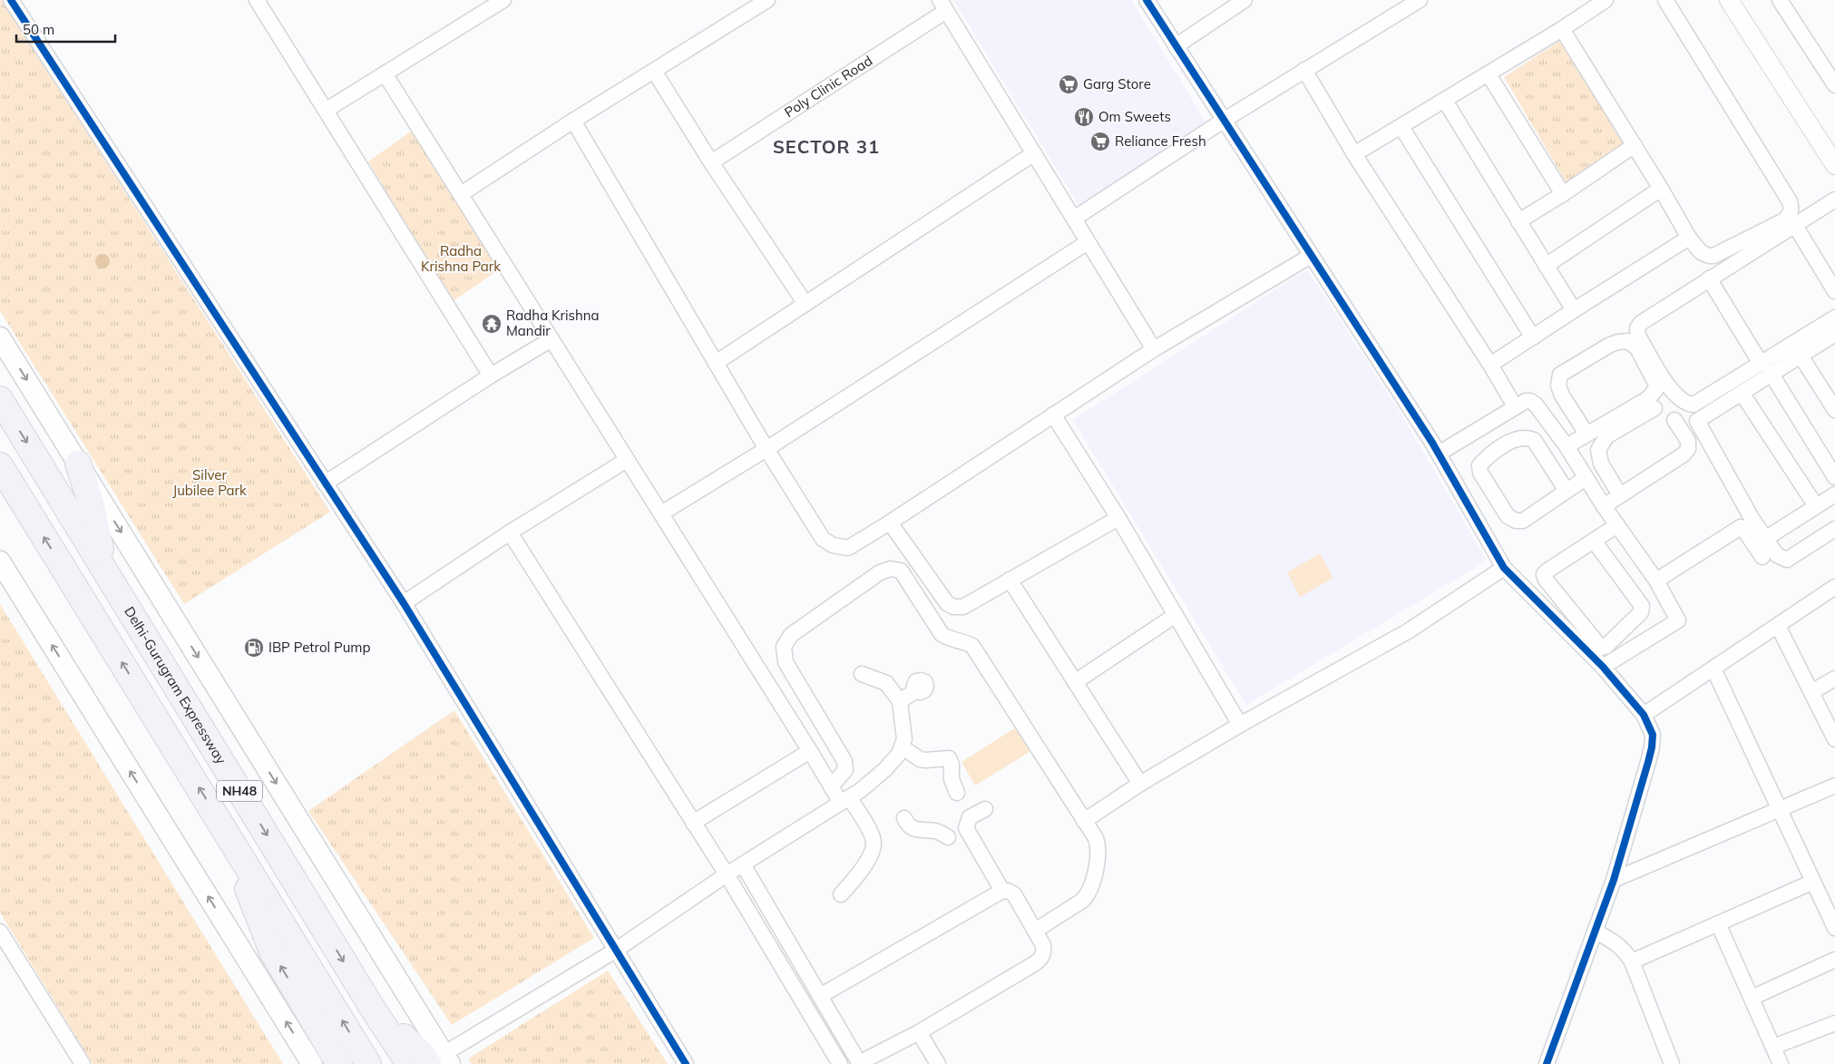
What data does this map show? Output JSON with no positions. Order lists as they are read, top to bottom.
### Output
{
  "streets": {
    "highway": ["Delhi-Gurugram Expressway", "NH48"],
    "street": ["Poly Clinic Road"]
  },
  "districts": ["SECTOR 31"],
  "parks": ["Radha Krishna Park", "Silver Jubilee Park"],
  "places": {
    "supermarket": ["Garg Store", "Reliance Fresh"],
    "restaurant": ["Om Sweets"],
    "temple": ["Radha Krishna Mandir"],
    "fuel station": ["IBP Petrol Pump"]
  },
  "scale_bar": "50 m"
}
